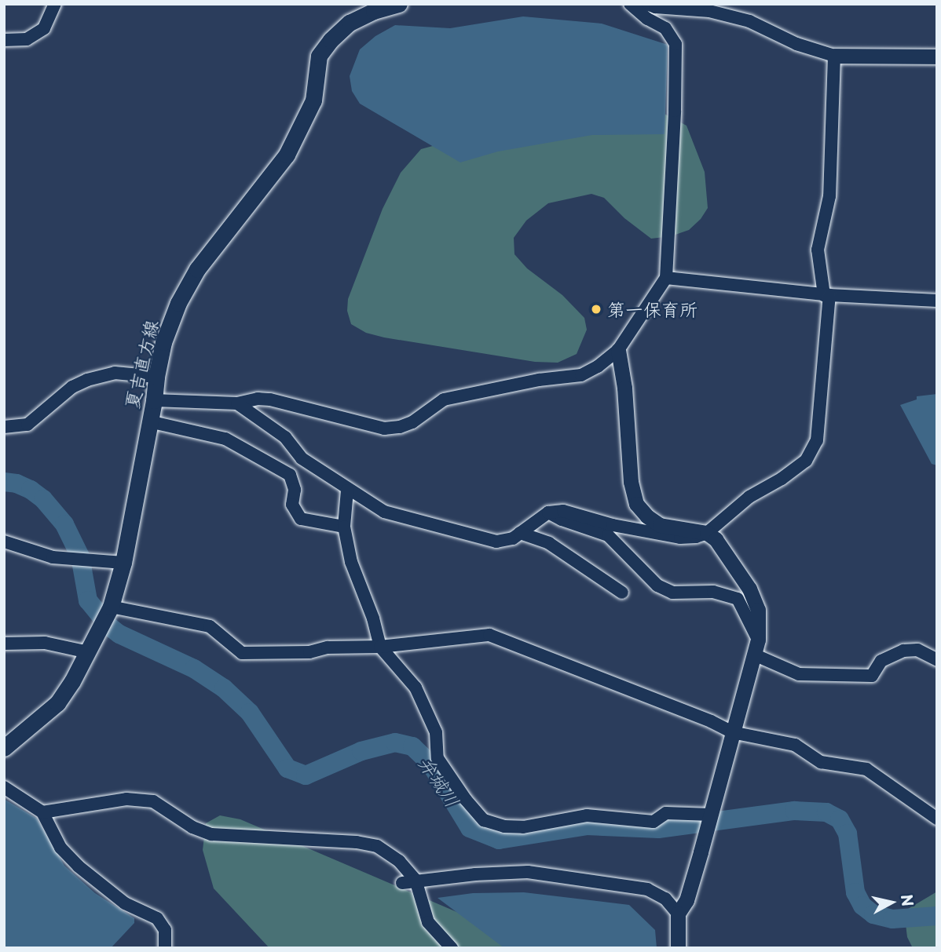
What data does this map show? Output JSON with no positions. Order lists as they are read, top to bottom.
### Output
{
  "streets": {
    "main road": ["夏吉直方線"]
  },
  "water": ["弁城川"],
  "places": ["第一保育所"],
  "north": "right"
}
